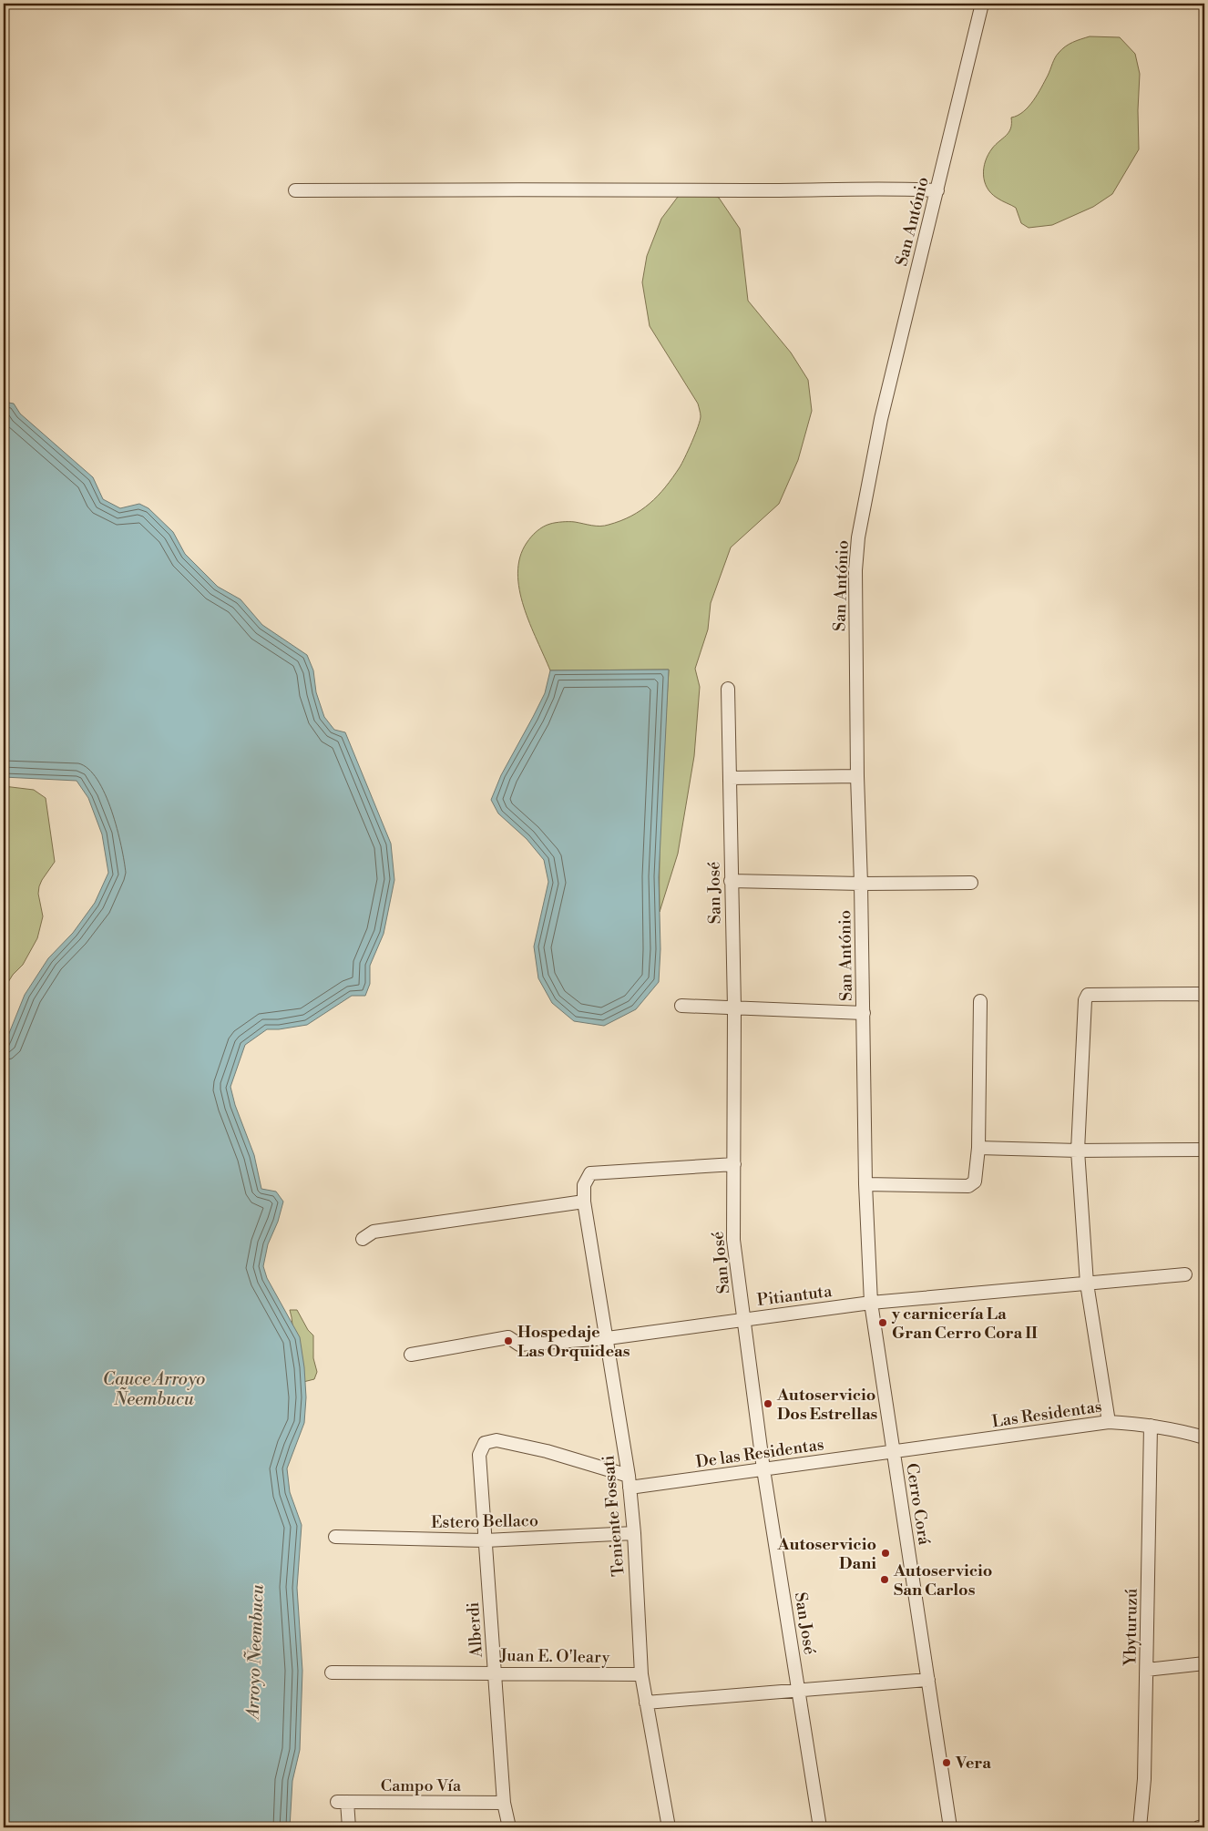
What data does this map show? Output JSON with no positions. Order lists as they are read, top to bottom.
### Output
{
  "streets": {
    "street": [
      "San António",
      "San José",
      "Pitiantuta",
      "Las Residentas",
      "De las Residentas",
      "Cerro Corá",
      "Teniente Fossati",
      "Estero Bellaco",
      "Ybyturuzú",
      "Alberdi",
      "Juan E. O'leary",
      "Campo Vía"
    ]
  },
  "crossings": [
    ["San António", "Cerro Corá"],
    ["San José", "Pitiantuta"],
    ["San José", "De las Residentas"],
    ["San José", "Teniente Fossati"],
    ["Pitiantuta", "Cerro Corá"],
    ["Pitiantuta", "Teniente Fossati"],
    ["Las Residentas", "De las Residentas"],
    ["Las Residentas", "Cerro Corá"],
    ["Las Residentas", "Ybyturuzú"],
    ["De las Residentas", "Cerro Corá"],
    ["De las Residentas", "Teniente Fossati"],
    ["De las Residentas", "Alberdi"],
    ["Teniente Fossati", "Estero Bellaco"],
    ["Teniente Fossati", "Juan E. O'leary"],
    ["Estero Bellaco", "Alberdi"],
    ["Alberdi", "Juan E. O'leary"],
    ["Alberdi", "Campo Vía"]
  ],
  "water": ["Cauce Arroyo Ñeembucu", "Arroyo Ñeembucu"],
  "places": [
    "y carnicería La Gran Cerro Cora II",
    "Hospedaje Las Orquideas",
    "Autoservicio Dos Estrellas",
    "Autoservicio Dani",
    "Autoservicio San Carlos",
    "Vera"
  ]
}
